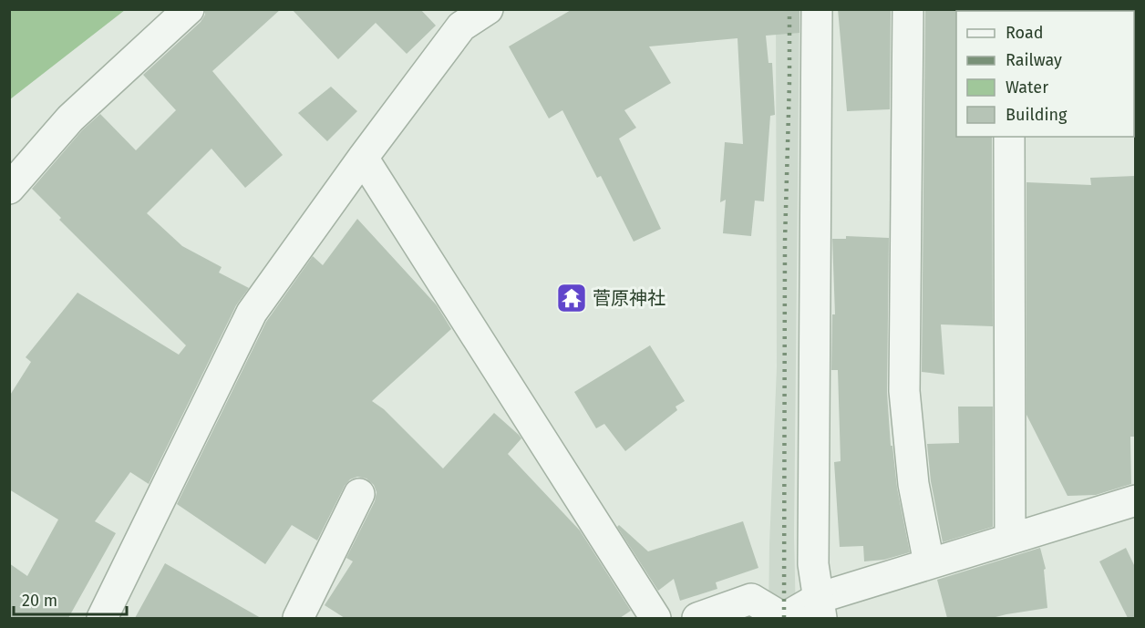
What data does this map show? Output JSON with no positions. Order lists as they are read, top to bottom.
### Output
{
  "places": {
    "temple": ["菅原神社"]
  },
  "legend": [
    "Road",
    "Railway",
    "Water",
    "Building"
  ],
  "scale_bar": "20 m"
}
